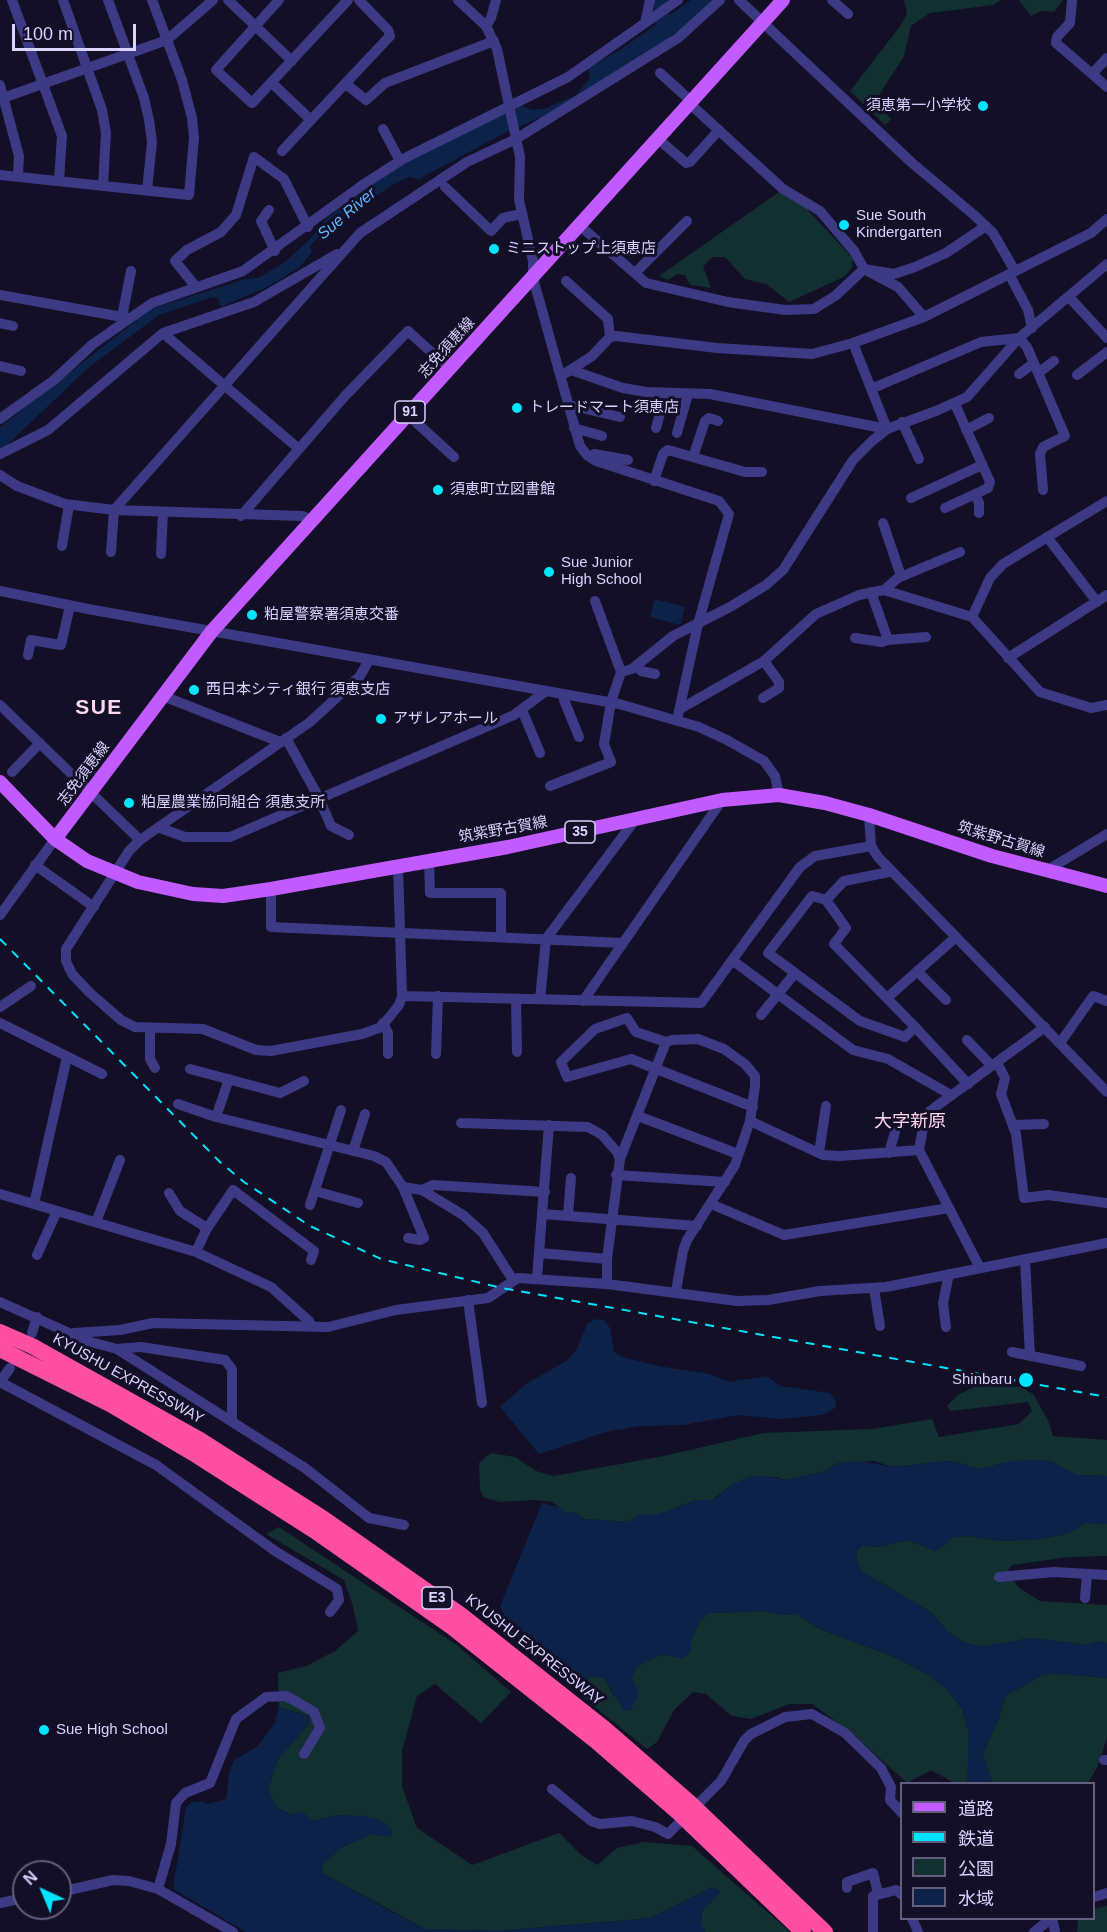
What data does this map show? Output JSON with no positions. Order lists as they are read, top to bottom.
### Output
{
  "streets": {
    "highway": ["KYUSHU EXPRESSWAY", "E3"],
    "main road": [
      "志免須恵線",
      "91",
      "筑紫野古賀線",
      "35"
    ]
  },
  "crossings": [
    ["志免須恵線", "筑紫野古賀線"]
  ],
  "districts": ["SUE", "大字新原"],
  "water": ["Sue River"],
  "places": [
    "須恵第一小学校",
    "Sue South Kindergarten",
    "ミニストップ上須恵店",
    "トレードマート須恵店",
    "須恵町立図書館",
    "Sue Junior High School",
    "粕屋警察署須恵交番",
    "西日本シティ銀行 須恵支店",
    "アザレアホール",
    "粕屋農業協同組合 須恵支所",
    "Shinbaru",
    "Sue High School"
  ],
  "legend": [
    "道路",
    "鉄道",
    "公園",
    "水域"
  ],
  "scale_bar": "100 m",
  "north": "top left"
}
